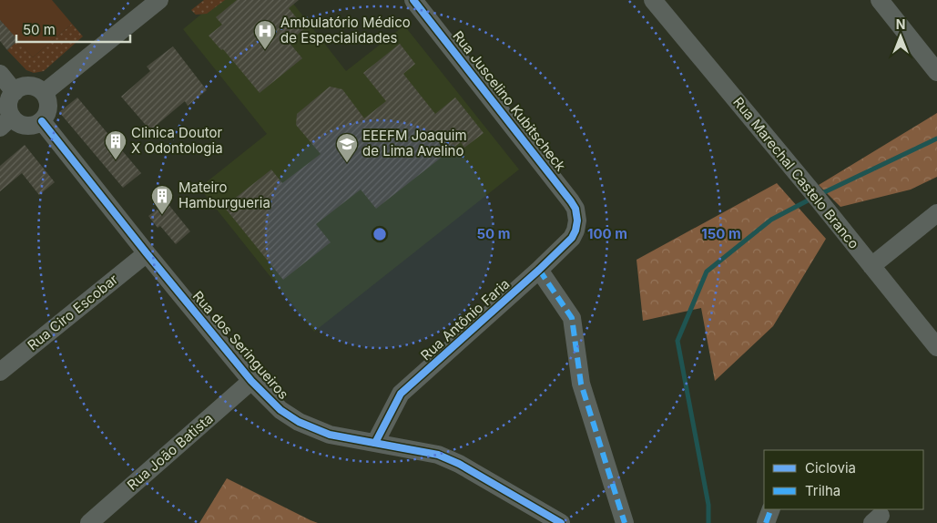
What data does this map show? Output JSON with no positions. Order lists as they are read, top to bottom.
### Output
{
  "streets": {
    "street": [
      "Rua Juscelino Kubitscheck",
      "Rua Marechal Castelo Branco",
      "Rua Ciro Escobar",
      "Rua Antônio Faria",
      "Rua dos Seringueiros",
      "Rua João Batista"
    ]
  },
  "crossings": [
    ["Rua Juscelino Kubitscheck", "Rua Antônio Faria"],
    ["Rua Ciro Escobar", "Rua dos Seringueiros"],
    ["Rua Antônio Faria", "Rua dos Seringueiros"],
    ["Rua dos Seringueiros", "Rua João Batista"]
  ],
  "places": {
    "hospital": ["Ambulatório Médico de Especialidades"],
    "building": ["Clinica Doutor X Odontologia", "Mateiro Hamburgueria"],
    "school or university": ["EEEFM Joaquim de Lima Avelino"]
  },
  "legend": ["Ciclovia", "Trilha"],
  "scale_bar": "50 m",
  "north": "top",
  "rings": ["50 m", "100 m", "150 m"]
}
